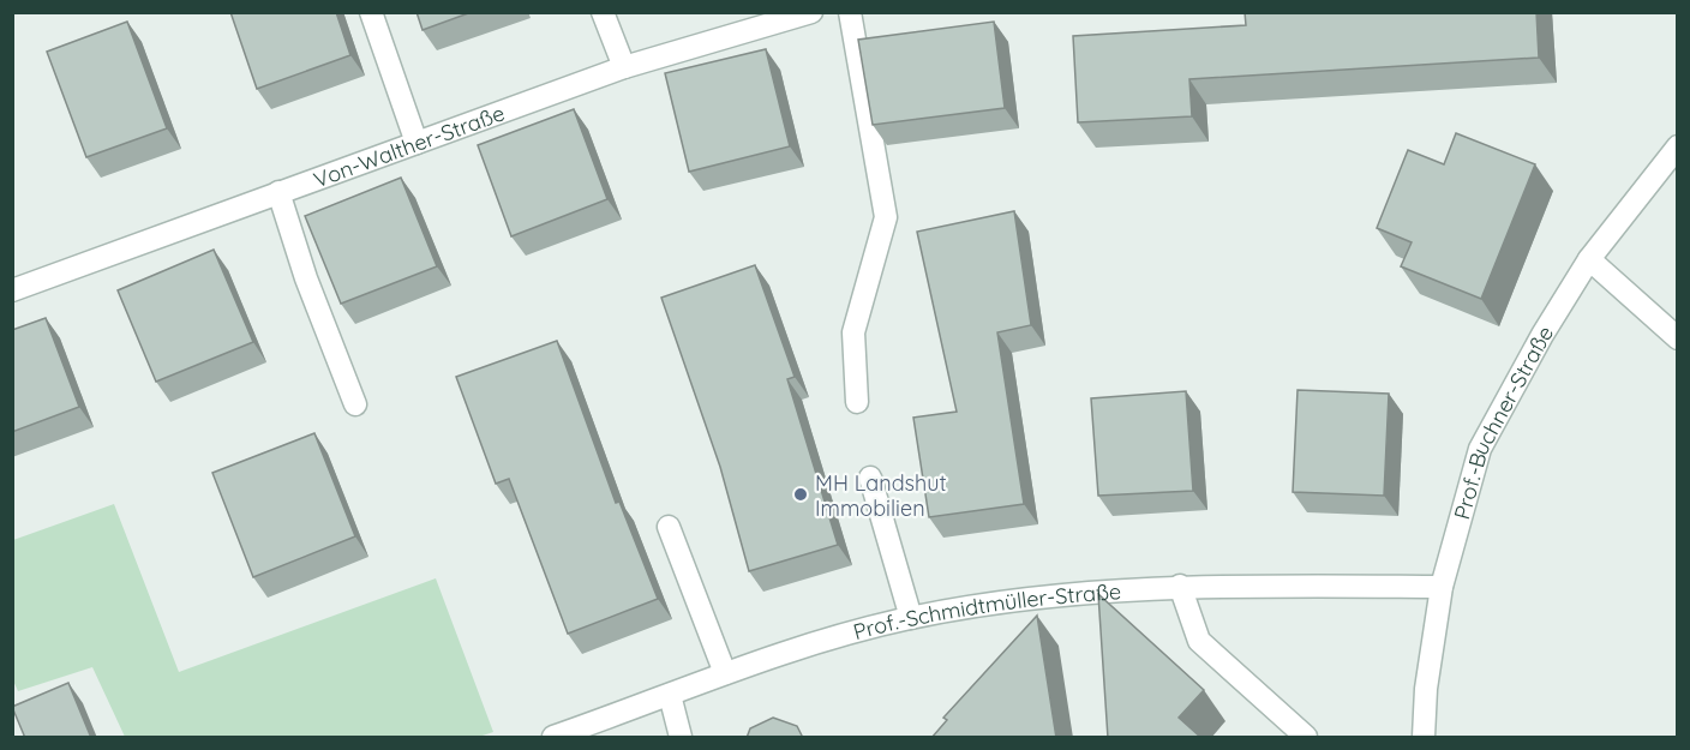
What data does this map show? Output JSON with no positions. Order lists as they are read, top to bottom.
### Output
{
  "streets": {
    "street": ["Von-Walther-Straße", "Prof.-Buchner-Straße", "Prof.-Schmidtmüller-Straße"]
  },
  "crossings": [
    ["Prof.-Buchner-Straße", "Prof.-Schmidtmüller-Straße"]
  ],
  "places": ["MH Landshut Immobilien"]
}
